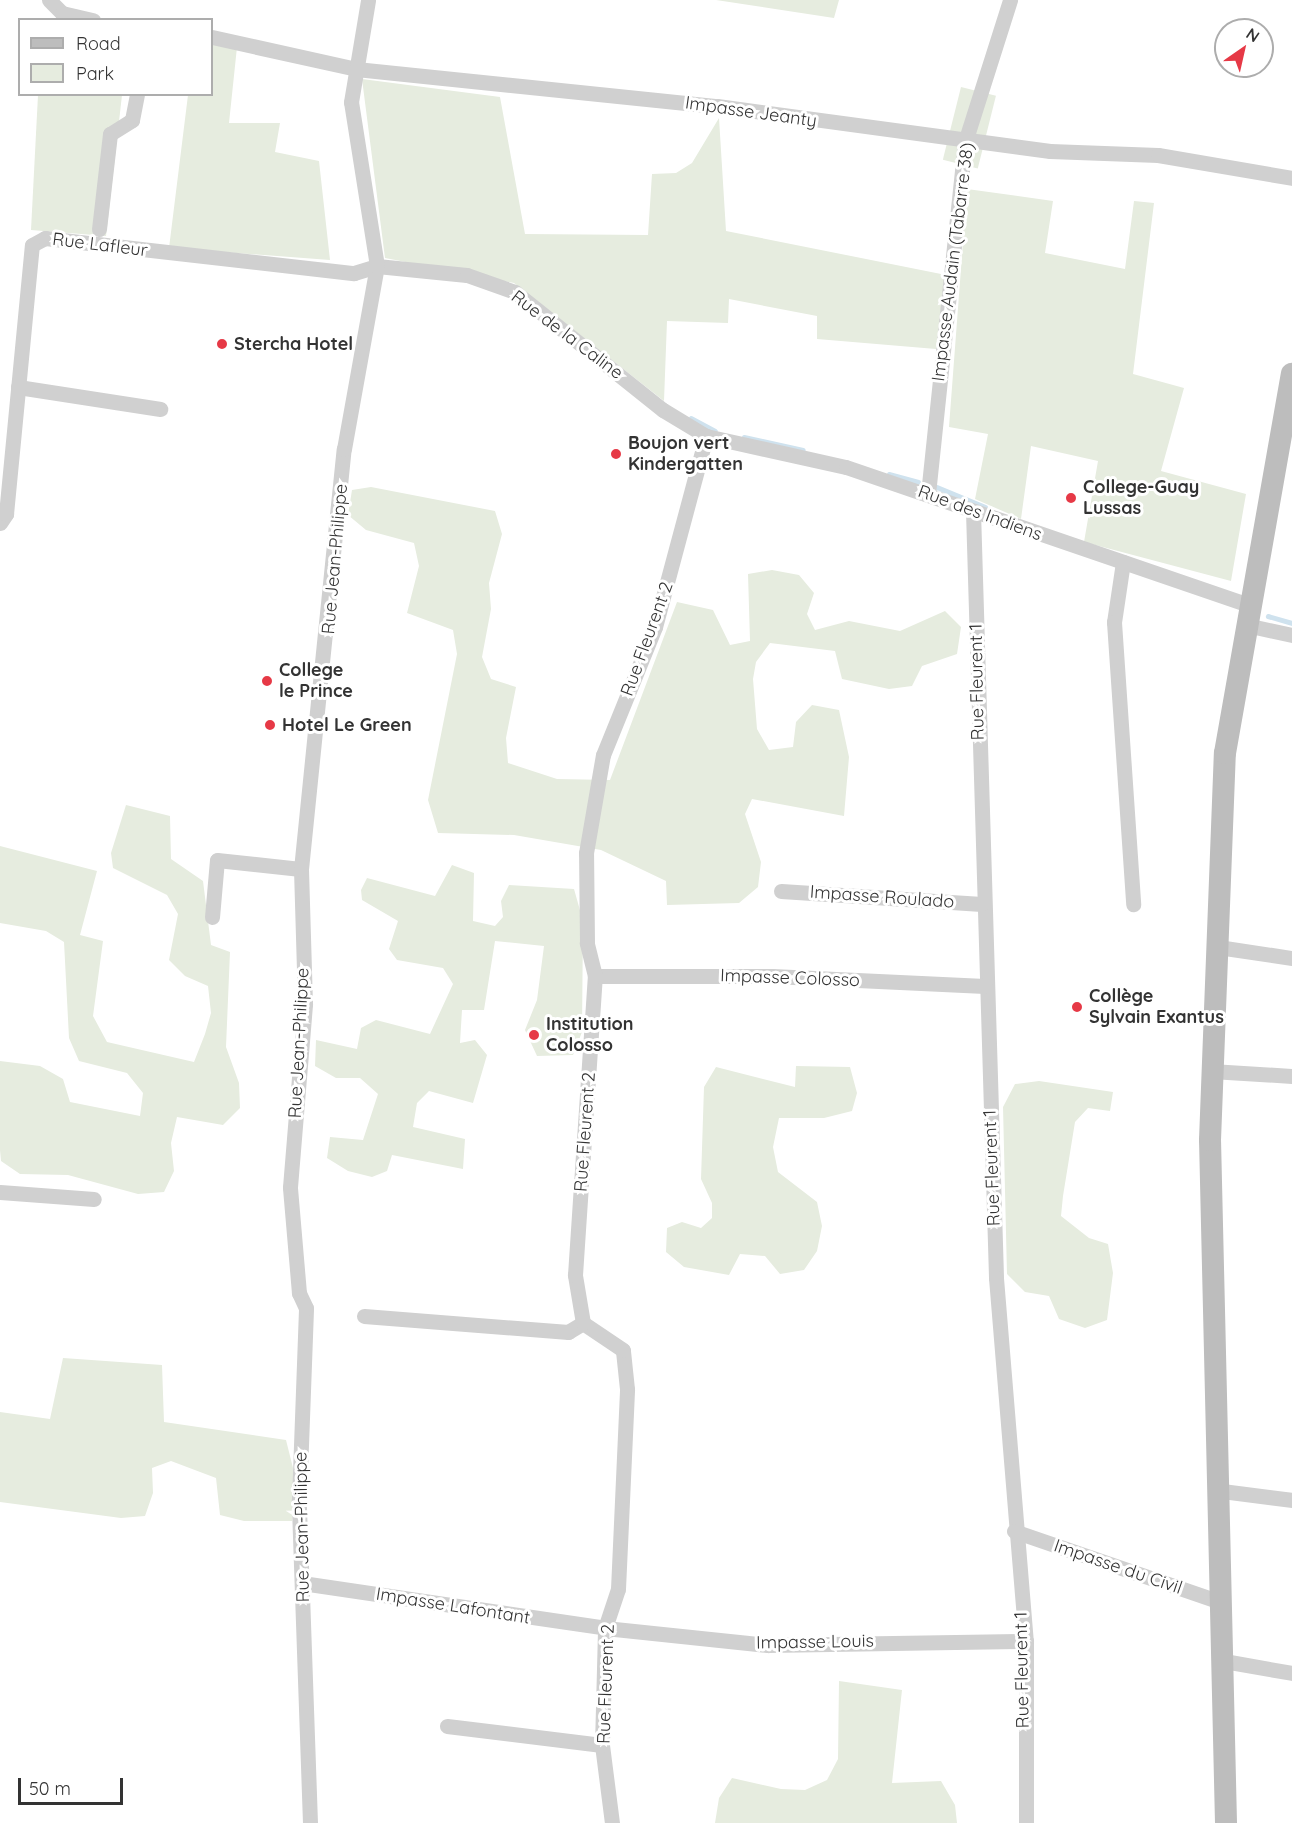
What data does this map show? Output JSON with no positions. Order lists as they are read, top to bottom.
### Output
{
  "streets": {
    "street": [
      "Impasse Jeanty",
      "Rue Lafleur",
      "Impasse Audain (Tabarre 38)",
      "Rue de la Caline",
      "Rue des Indiens",
      "Rue Jean-Philippe",
      "Rue Fleurent 2",
      "Rue Fleurent 1",
      "Impasse Roulado",
      "Impasse Colosso",
      "Impasse du Civil",
      "Impasse Lafontant",
      "Impasse Louis"
    ]
  },
  "crossings": [
    ["Impasse Jeanty", "Impasse Audain (Tabarre 38)"],
    ["Impasse Jeanty", "Rue Jean-Philippe"],
    ["Rue Lafleur", "Rue de la Caline"],
    ["Rue Lafleur", "Rue Jean-Philippe"],
    ["Impasse Audain (Tabarre 38)", "Rue des Indiens"],
    ["Rue de la Caline", "Rue des Indiens"],
    ["Rue de la Caline", "Rue Jean-Philippe"],
    ["Rue de la Caline", "Rue Fleurent 2"],
    ["Rue des Indiens", "Rue Fleurent 2"],
    ["Rue des Indiens", "Rue Fleurent 1"],
    ["Rue Jean-Philippe", "Impasse Lafontant"],
    ["Rue Fleurent 2", "Impasse Colosso"],
    ["Rue Fleurent 2", "Impasse Lafontant"],
    ["Rue Fleurent 2", "Impasse Louis"],
    ["Rue Fleurent 1", "Impasse Roulado"],
    ["Rue Fleurent 1", "Impasse Colosso"],
    ["Rue Fleurent 1", "Impasse du Civil"],
    ["Rue Fleurent 1", "Impasse Louis"],
    ["Impasse Lafontant", "Impasse Louis"]
  ],
  "places": [
    "Stercha Hotel",
    "Boujon vert Kindergatten",
    "College-Guay Lussas",
    "College le Prince",
    "Hotel Le Green",
    "Collège Sylvain Exantus",
    "Institution Colosso"
  ],
  "legend": ["Road", "Park"],
  "scale_bar": "50 m",
  "north": "top right"
}
